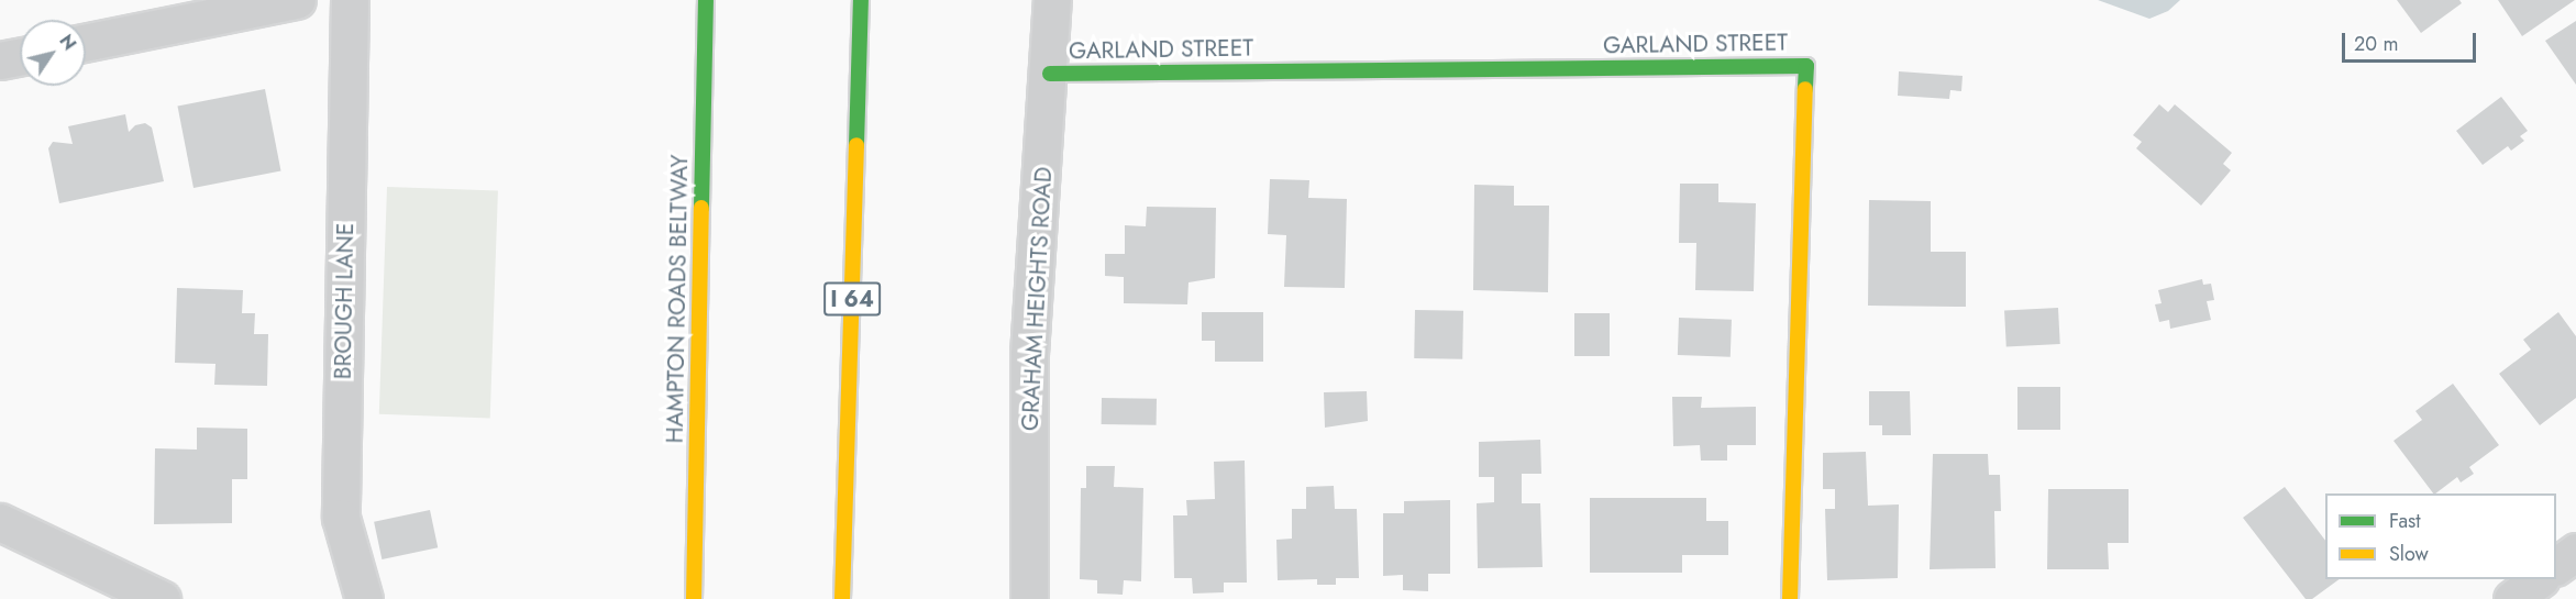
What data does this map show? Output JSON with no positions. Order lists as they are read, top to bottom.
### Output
{
  "streets": {
    "main road": ["GARLAND STREET", "HAMPTON ROADS BELTWAY", "I 64"],
    "street": ["GRAHAM HEIGHTS ROAD", "BROUGH LANE"]
  },
  "crossings": [
    ["GARLAND STREET", "GRAHAM HEIGHTS ROAD"]
  ],
  "legend": ["Fast", "Slow"],
  "scale_bar": "20 m",
  "north": "top right"
}
